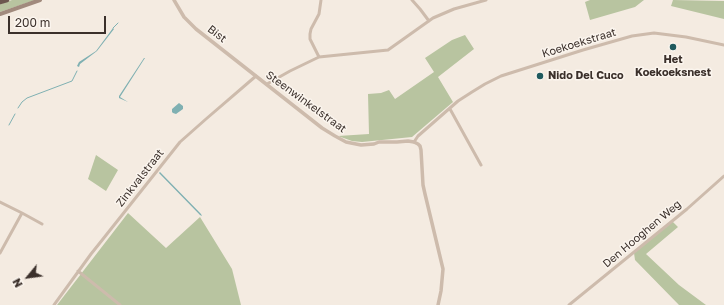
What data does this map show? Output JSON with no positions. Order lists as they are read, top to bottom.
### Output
{
  "streets": {
    "street": [
      "Bist",
      "Koekoekstraat",
      "Steenwinkelstraat",
      "Zinkvalstraat",
      "Den Hooghen Weg"
    ]
  },
  "crossings": [
    ["Bist", "Steenwinkelstraat"],
    ["Bist", "Zinkvalstraat"],
    ["Koekoekstraat", "Steenwinkelstraat"],
    ["Steenwinkelstraat", "Zinkvalstraat"]
  ],
  "places": ["Het Koekoeksnest", "Nido Del Cuco"],
  "scale_bar": "200 m",
  "north": "bottom left"
}
